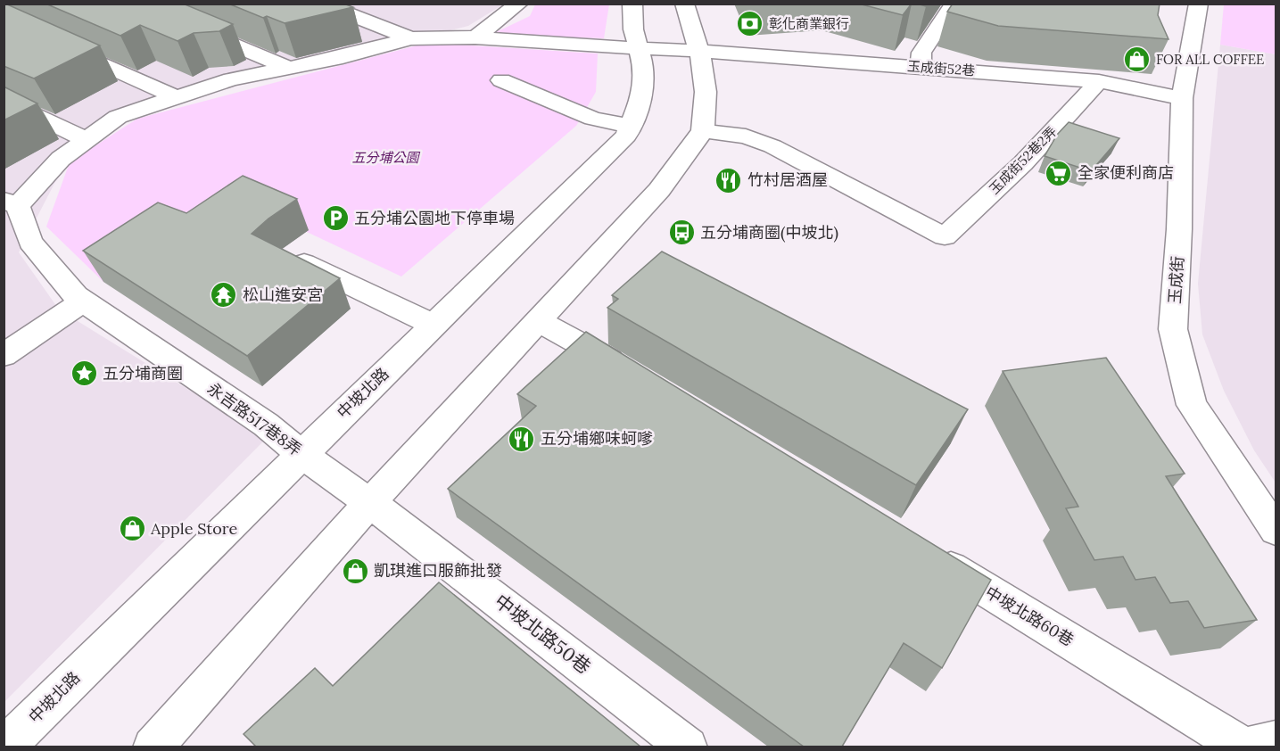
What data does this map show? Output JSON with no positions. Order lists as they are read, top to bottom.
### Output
{
  "streets": {
    "street": [
      "玉成街52巷",
      "玉成街52巷2弄",
      "玉成街",
      "中坡北路",
      "永吉路517巷8弄",
      "中坡北路60巷",
      "中坡北路50巷"
    ]
  },
  "crossings": [
    ["玉成街52巷", "玉成街52巷2弄"],
    ["玉成街52巷", "玉成街"],
    ["玉成街52巷", "中坡北路"],
    ["中坡北路", "永吉路517巷8弄"],
    ["永吉路517巷8弄", "中坡北路50巷"]
  ],
  "parks": ["五分埔公園"],
  "places": {
    "bank": ["彰化商業銀行"],
    "shop": ["FOR ALL COFFEE", "Apple Store", "凱琪進口服飾批發"],
    "supermarket": ["全家便利商店"],
    "restaurant": ["竹村居酒屋", "五分埔鄉味蚵嗲"],
    "parking": ["五分埔公園地下停車場"],
    "bus stop": ["五分埔商圈(中坡北)"],
    "temple": ["松山進安宮"],
    "place": ["五分埔商圈"]
  }
}
